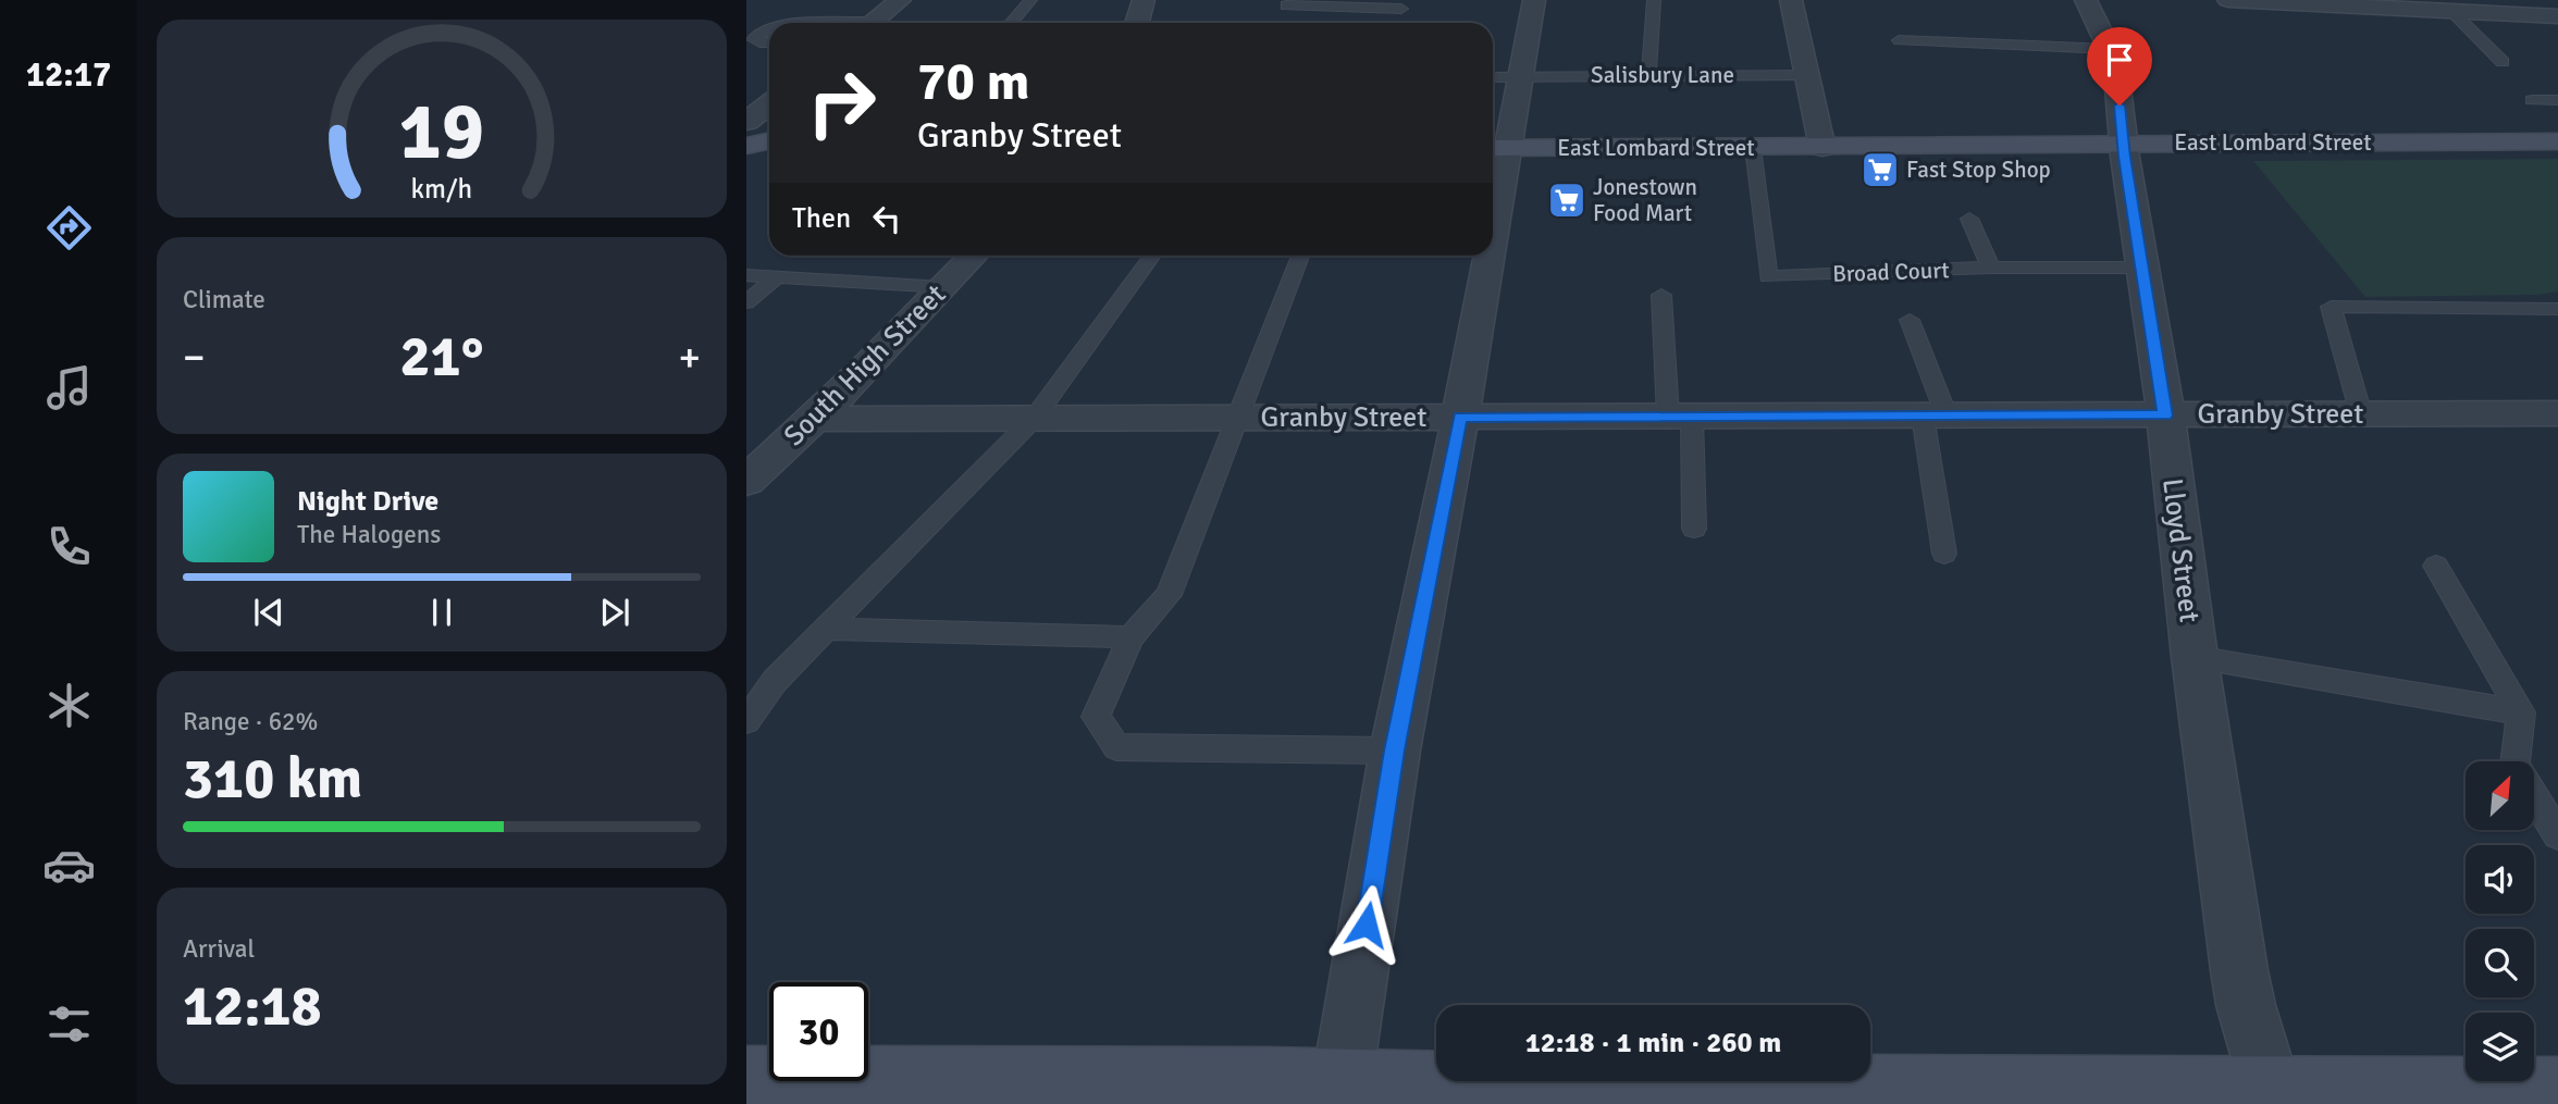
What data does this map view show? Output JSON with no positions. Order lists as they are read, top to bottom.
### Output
{
  "streets": {
    "main road": ["East Lombard Street"],
    "street": ["South High Street", "Granby Street", "Lloyd Street"],
    "lane": ["Salisbury Lane", "Broad Court"]
  },
  "crossings": [
    ["East Lombard Street", "Broad Court"],
    ["East Lombard Street", "Lloyd Street"],
    ["Broad Court", "Lloyd Street"],
    ["South High Street", "Granby Street"],
    ["Granby Street", "Lloyd Street"]
  ],
  "places": {
    "supermarket": ["Fast Stop Shop", "Jonestown Food Mart"]
  },
  "north": "top right",
  "page": {
    "tabs": "12:17",
    "turn": ["70 m", "Granby Street"],
    "then": "Then",
    "tile": [
      "Climate",
      ["Range · 62%", "310 km"],
      ["Arrival", "12:18"]
    ],
    "heat": ["−", "21°", "+"],
    "song": ["Night Drive", "The Halogens"],
    "limit": "30",
    "trip": "12:18 · 1 min · 260 m",
    "gauge": ["19", "km/h"]
  }
}
